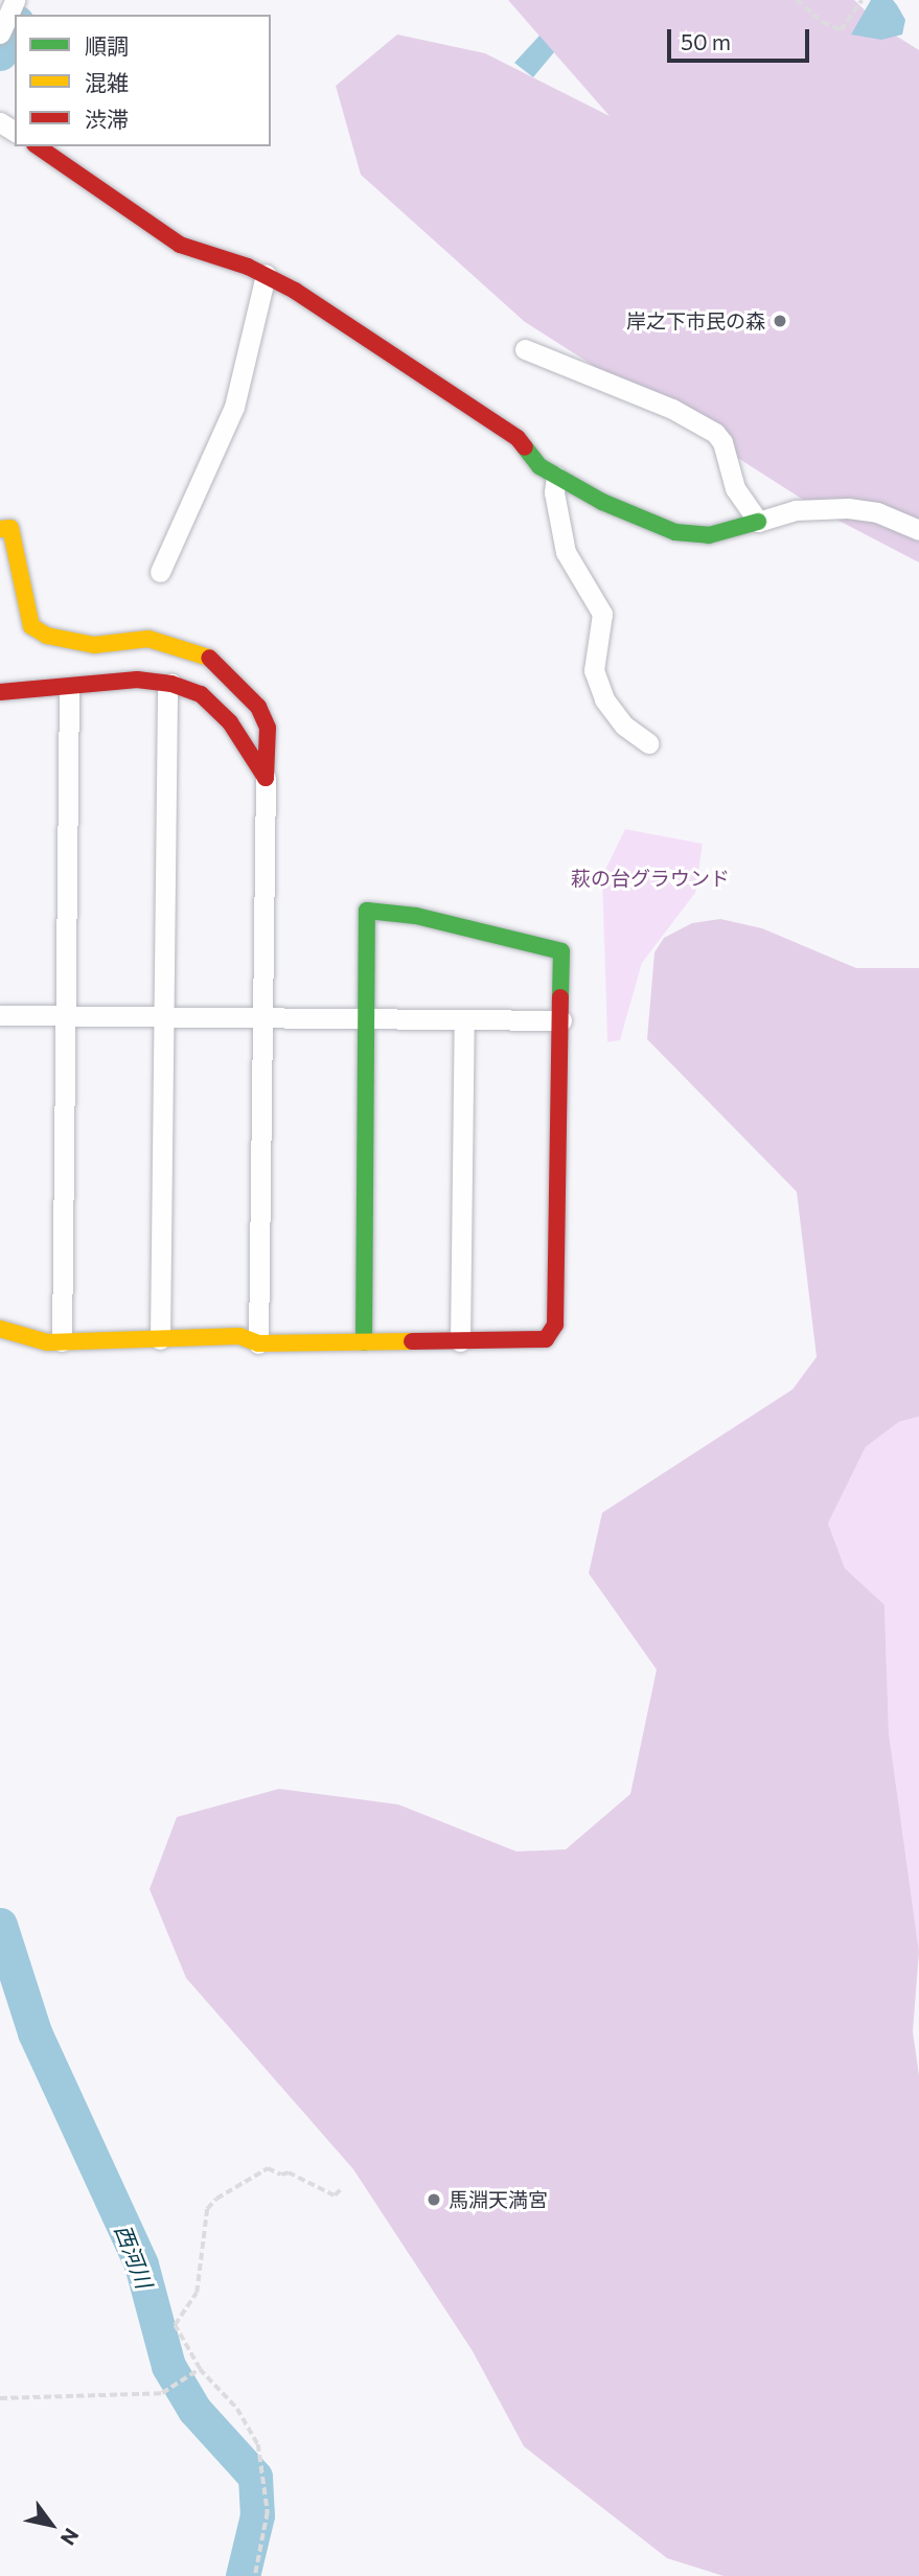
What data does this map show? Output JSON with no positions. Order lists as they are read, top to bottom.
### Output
{
  "water": ["西河川"],
  "parks": ["萩の台グラウンド"],
  "places": ["岸之下市民の森", "馬淵天満宮"],
  "legend": ["順調", "混雑", "渋滞"],
  "scale_bar": "50 m",
  "north": "bottom right"
}
